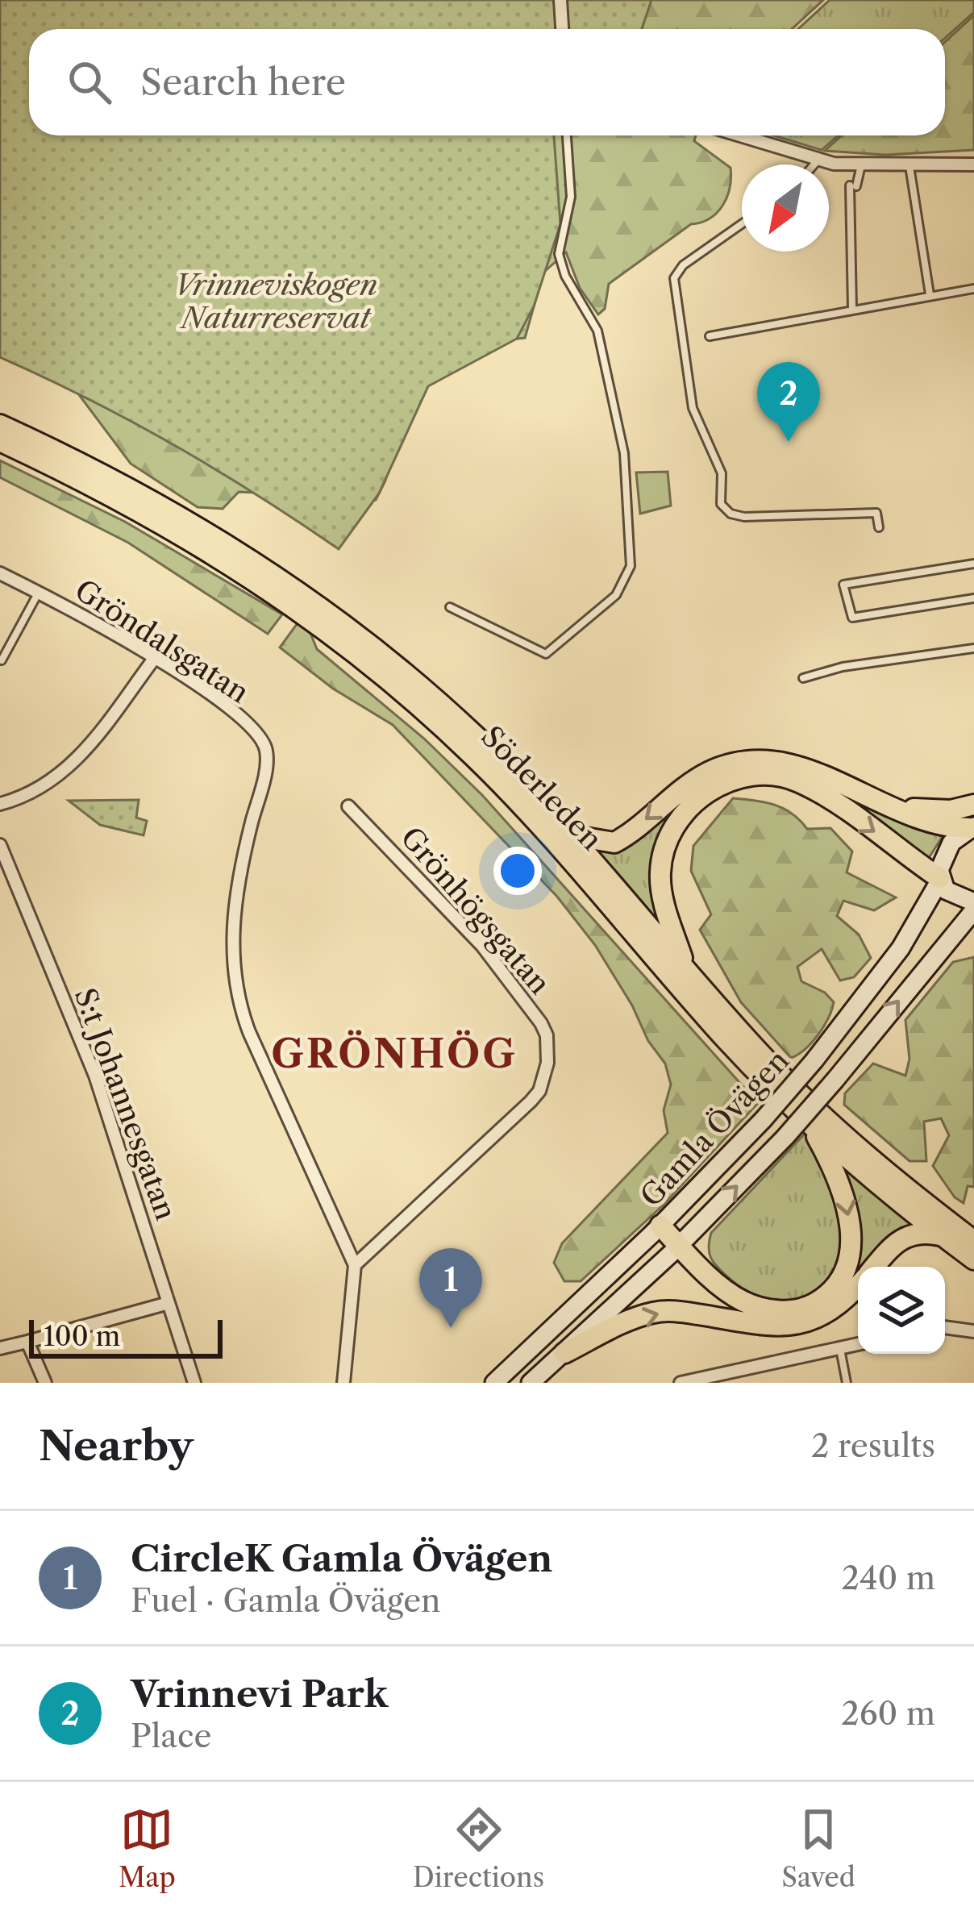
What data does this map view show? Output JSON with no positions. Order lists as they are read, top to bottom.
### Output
{
  "streets": {
    "highway": ["Söderleden"],
    "main road": ["Gamla Övägen"],
    "street": ["Gröndalsgatan", "Grönhögsgatan", "S:t Johannesgatan"]
  },
  "crossings": [
    ["Gröndalsgatan", "Grönhögsgatan"]
  ],
  "districts": ["GRÖNHÖG"],
  "parks": ["Vrinneviskogen Naturreservat"],
  "scale_bar": "100 m",
  "north": "bottom left",
  "page": {
    "search": "Search here",
    "pins": ["2", "1"],
    "scale": "100 m",
    "heading": ["Nearby", "2 results"],
    "list": [
      {
        "mark": "1",
        "name": "CircleK Gamla Övägen",
        "note": "Fuel · Gamla Övägen",
        "value": "240 m"
      },
      {
        "mark": "2",
        "name": "Vrinnevi Park",
        "note": "Place",
        "value": "260 m"
      }
    ],
    "nav": ["Map", "Directions", "Saved"]
  }
}
